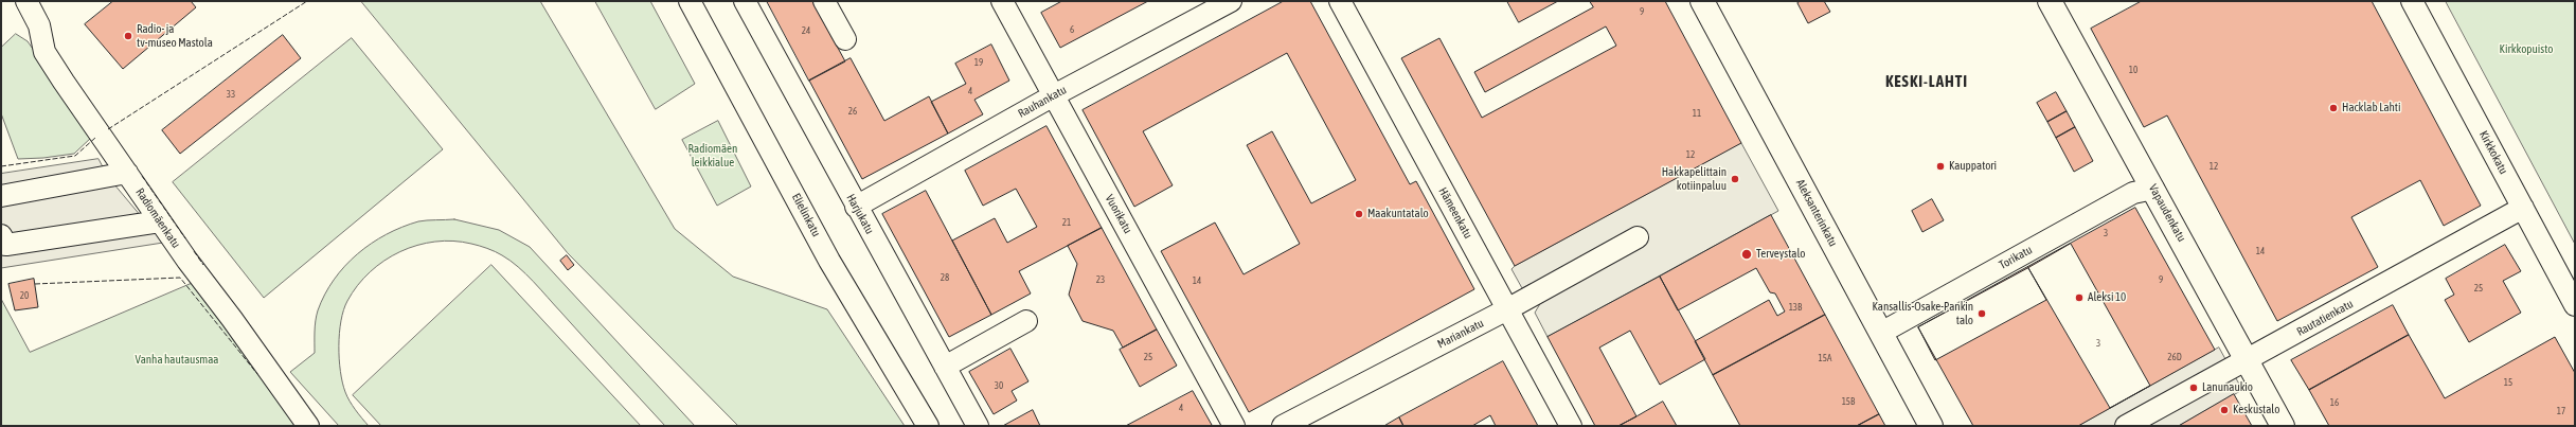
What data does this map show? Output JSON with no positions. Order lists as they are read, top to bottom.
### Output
{
  "streets": {
    "main road": ["Aleksanterinkatu", "Vapaudenkatu"],
    "street": [
      "Rauhankatu",
      "Kirkkokatu",
      "Hämeenkatu",
      "Harjukatu",
      "Vuorikatu",
      "Elielinkatu",
      "Radiomäenkatu",
      "Torikatu",
      "Rautatienkatu",
      "Mariankatu"
    ]
  },
  "crossings": [
    ["Rauhankatu", "Harjukatu"],
    ["Rauhankatu", "Vuorikatu"],
    ["Kirkkokatu", "Rautatienkatu"],
    ["Hämeenkatu", "Mariankatu"],
    ["Aleksanterinkatu", "Torikatu"],
    ["Vapaudenkatu", "Torikatu"],
    ["Vapaudenkatu", "Rautatienkatu"]
  ],
  "districts": ["KESKI-LAHTI"],
  "parks": ["Kirkkopuisto", "Radiomäen leikkialue", "Vanha hautausmaa"],
  "places": [
    "Radio- ja tv-museo Mastola",
    "Hacklab Lahti",
    "Kauppatori",
    "Hakkapelittain kotiinpaluu",
    "Maakuntatalo",
    "Terveystalo",
    "Aleksi 10",
    "Kansallis-Osake-Pankin talo",
    "Lanunaukio",
    "Keskustalo"
  ],
  "house_numbers": [
    "9",
    "6",
    "24",
    "19",
    "10",
    "4",
    "33",
    "26",
    "11",
    "12",
    "12",
    "21",
    "3",
    "14",
    "28",
    "23",
    "9",
    "14",
    "25",
    "20",
    "13B",
    "3",
    "25",
    "26D",
    "15A",
    "15",
    "30",
    "15B",
    "16",
    "4",
    "17"
  ]
}
